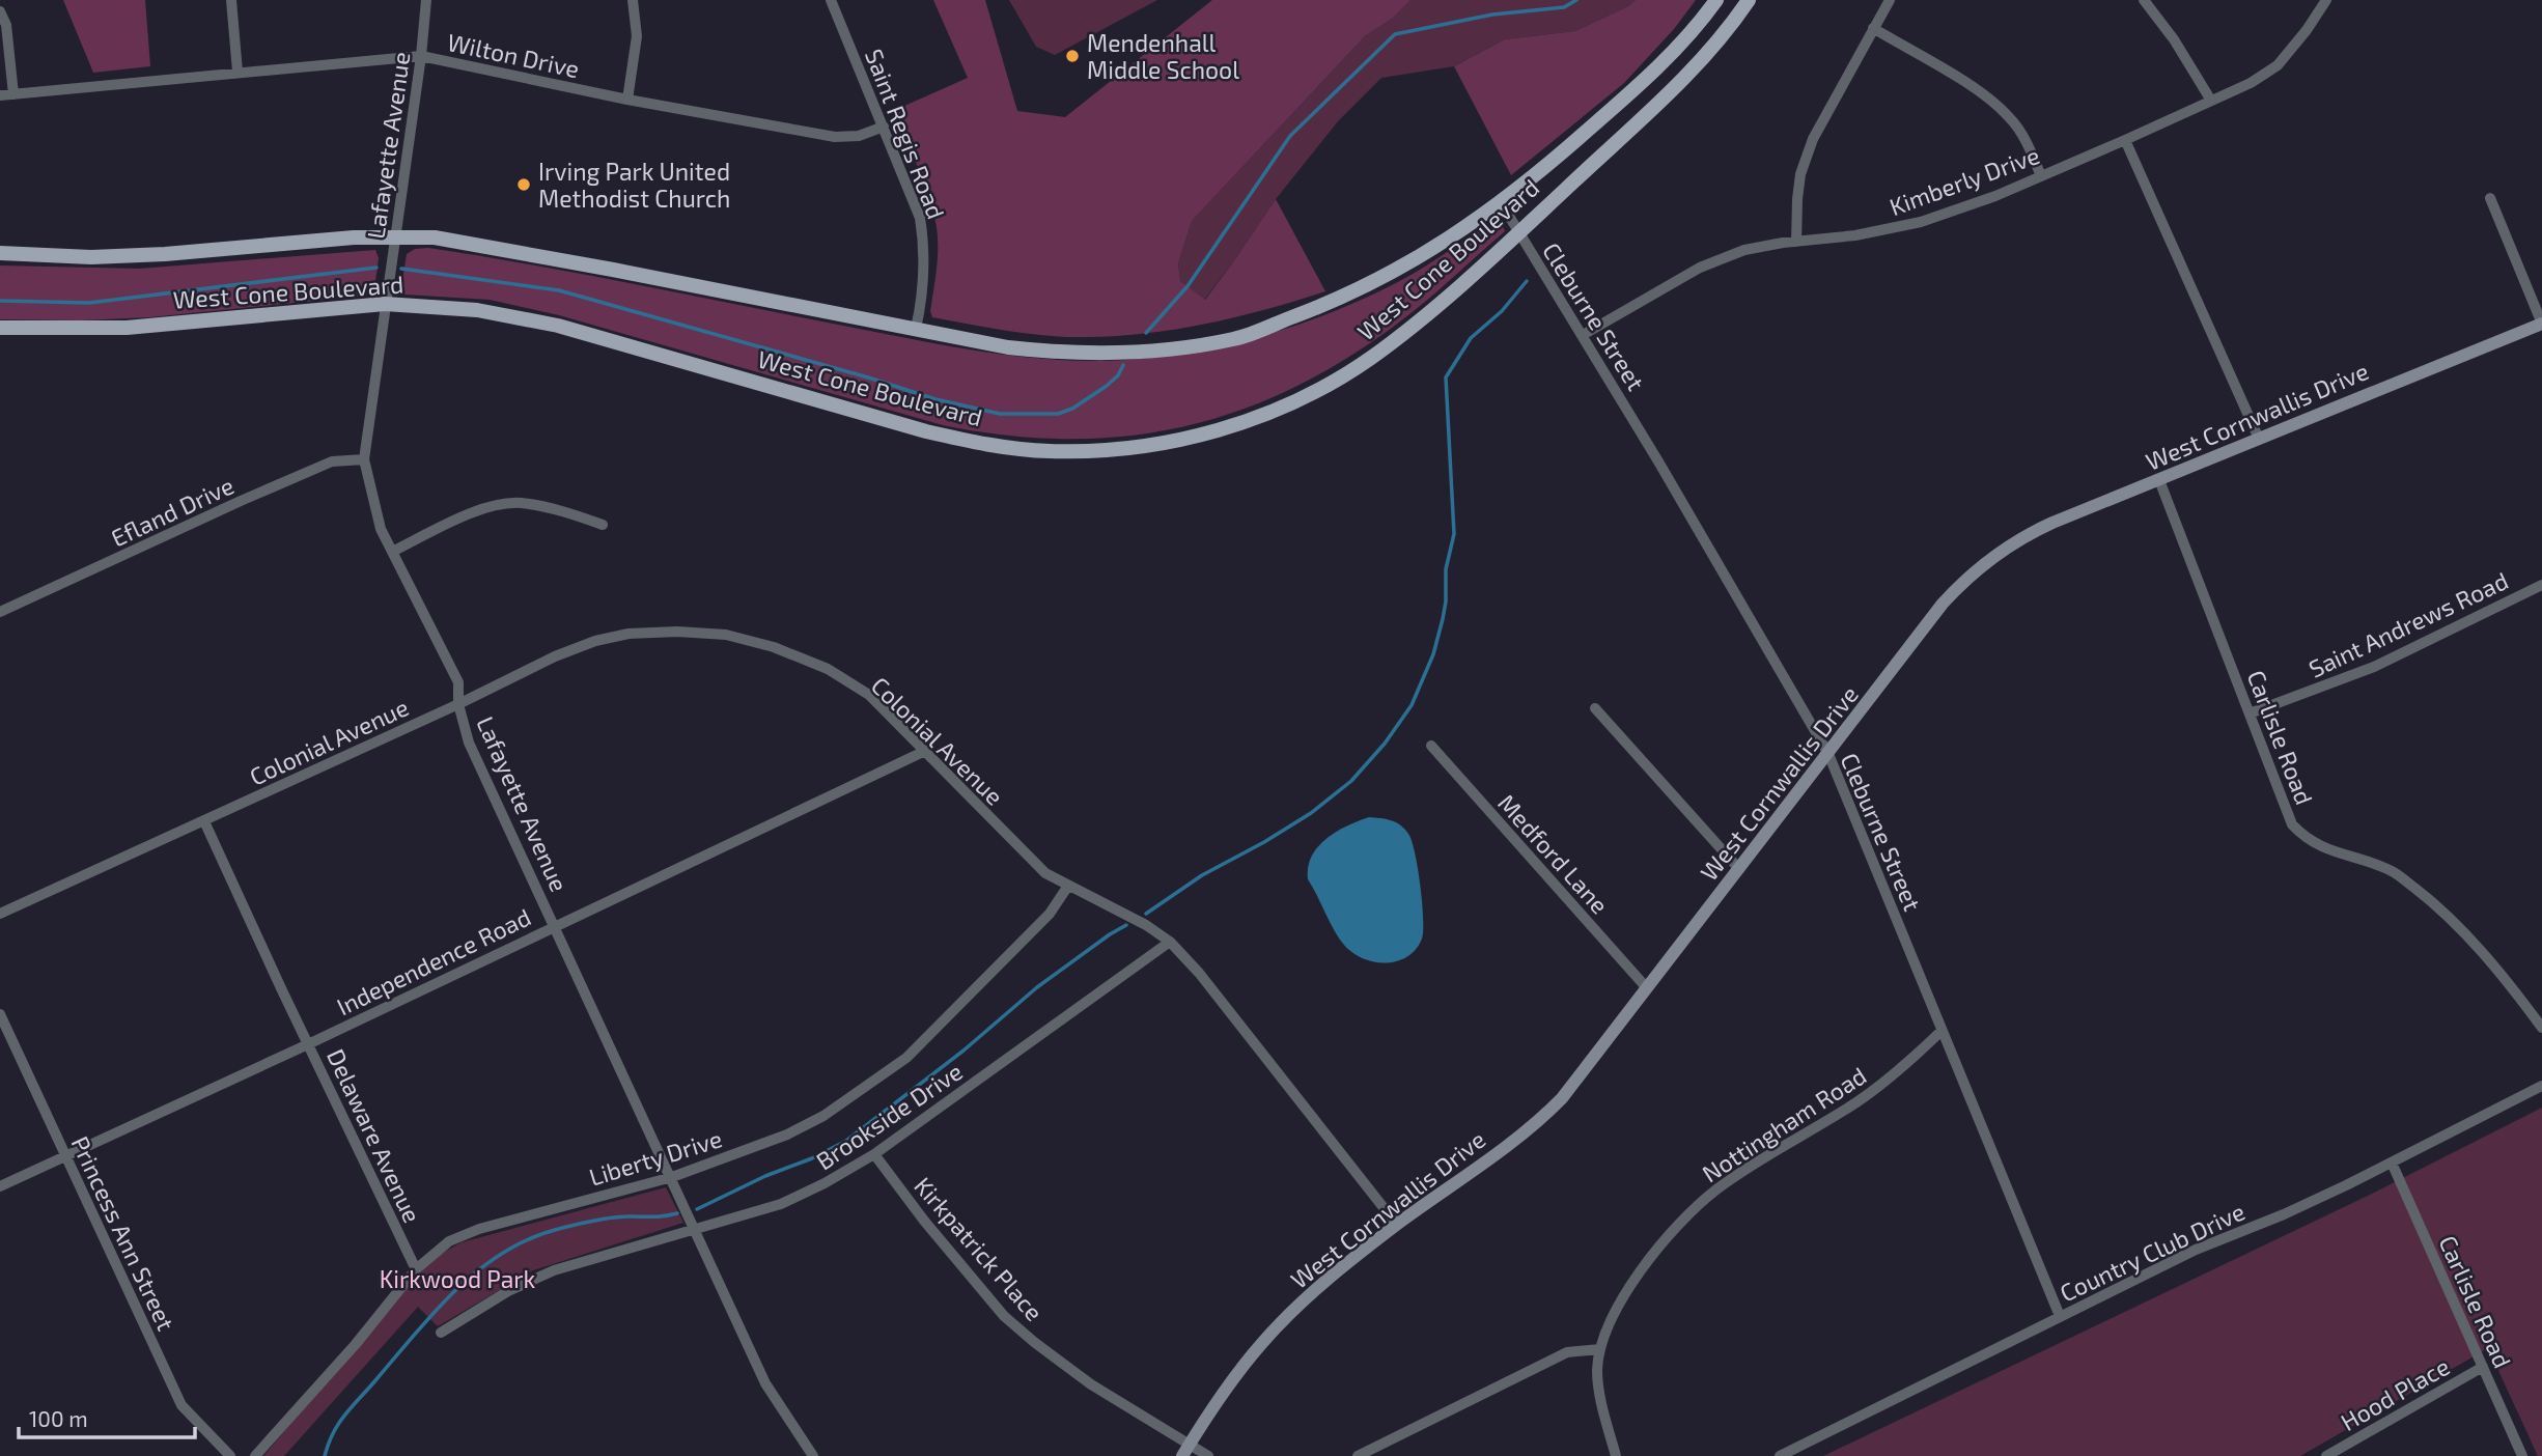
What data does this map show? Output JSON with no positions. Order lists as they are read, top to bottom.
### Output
{
  "streets": {
    "main road": ["West Cone Boulevard"],
    "street": [
      "Wilton Drive",
      "Saint Regis Road",
      "Lafayette Avenue",
      "Kimberly Drive",
      "Cleburne Street",
      "West Cornwallis Drive",
      "Efland Drive",
      "Saint Andrews Road",
      "Carlisle Road",
      "Colonial Avenue",
      "Medford Lane",
      "Independence Road",
      "Brookside Drive",
      "Nottingham Road",
      "Delaware Avenue",
      "Liberty Drive",
      "Princess Ann Street",
      "Kirkpatrick Place",
      "Country Club Drive",
      "Hood Place"
    ]
  },
  "crossings": [
    ["Wilton Drive", "Saint Regis Road"],
    ["Wilton Drive", "Lafayette Avenue"],
    ["Saint Regis Road", "West Cone Boulevard"],
    ["Lafayette Avenue", "West Cone Boulevard"],
    ["Lafayette Avenue", "Efland Drive"],
    ["Lafayette Avenue", "Colonial Avenue"],
    ["Lafayette Avenue", "Independence Road"],
    ["Lafayette Avenue", "Brookside Drive"],
    ["Lafayette Avenue", "Liberty Drive"],
    ["Kimberly Drive", "Cleburne Street"],
    ["West Cone Boulevard", "Cleburne Street"],
    ["Cleburne Street", "West Cornwallis Drive"],
    ["Cleburne Street", "Nottingham Road"],
    ["Cleburne Street", "Country Club Drive"],
    ["West Cornwallis Drive", "Carlisle Road"],
    ["West Cornwallis Drive", "Colonial Avenue"],
    ["West Cornwallis Drive", "Medford Lane"],
    ["West Cornwallis Drive", "Kirkpatrick Place"],
    ["Saint Andrews Road", "Carlisle Road"],
    ["Carlisle Road", "Country Club Drive"],
    ["Carlisle Road", "Hood Place"],
    ["Colonial Avenue", "Independence Road"],
    ["Colonial Avenue", "Brookside Drive"],
    ["Colonial Avenue", "Delaware Avenue"],
    ["Colonial Avenue", "Liberty Drive"],
    ["Independence Road", "Delaware Avenue"],
    ["Independence Road", "Princess Ann Street"],
    ["Brookside Drive", "Kirkpatrick Place"],
    ["Delaware Avenue", "Liberty Drive"]
  ],
  "parks": ["Kirkwood Park"],
  "places": ["Mendenhall Middle School", "Irving Park United Methodist Church"],
  "scale_bar": "100 m"
}
